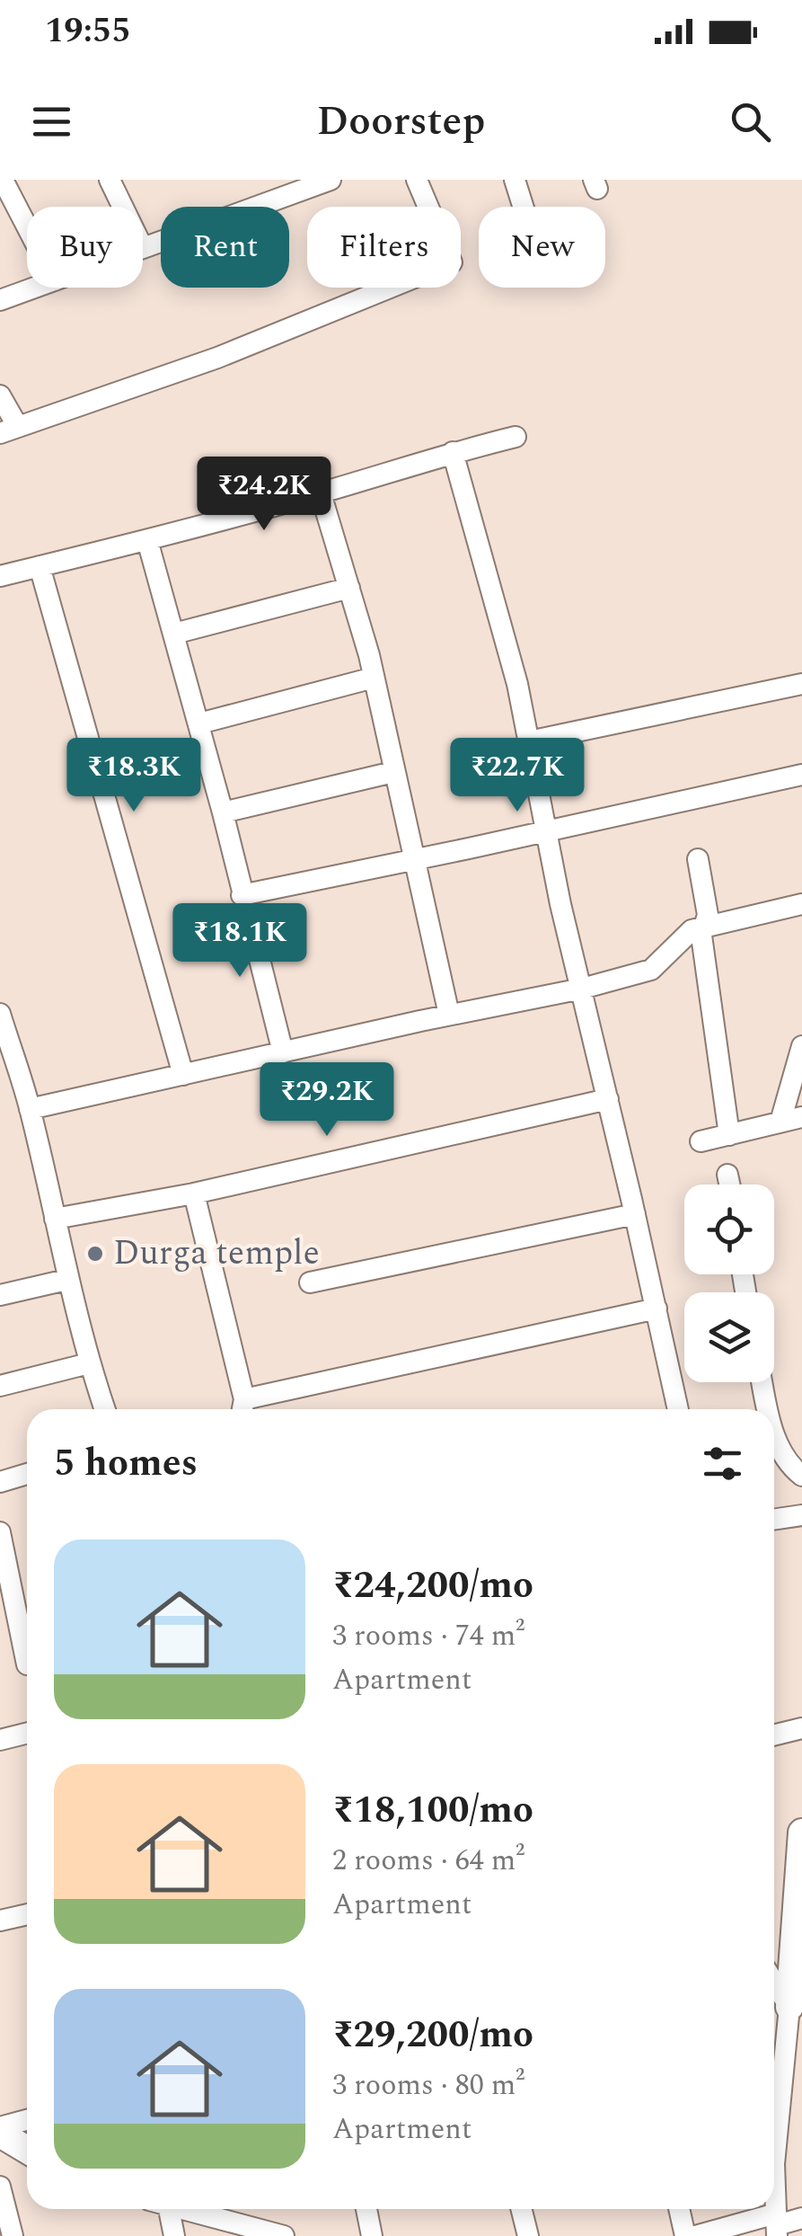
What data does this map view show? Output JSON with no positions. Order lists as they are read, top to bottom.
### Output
{
  "places": ["Durga temple"],
  "page": {
    "status": "19:55",
    "header": "Doorstep",
    "chip": [
      "Buy",
      "Rent",
      "Filters",
      "New"
    ],
    "price": [
      "₹24.2K",
      "₹18.3K",
      "₹22.7K",
      "₹18.1K",
      "₹29.2K"
    ],
    "heading": "5 homes",
    "list": [
      {
        "name": "₹24,200/mo",
        "note": "3 rooms · 74 m² · Apartment"
      },
      {
        "name": "₹18,100/mo",
        "note": "2 rooms · 64 m² · Apartment"
      },
      {
        "name": "₹29,200/mo",
        "note": "3 rooms · 80 m² · Apartment"
      }
    ]
  }
}
